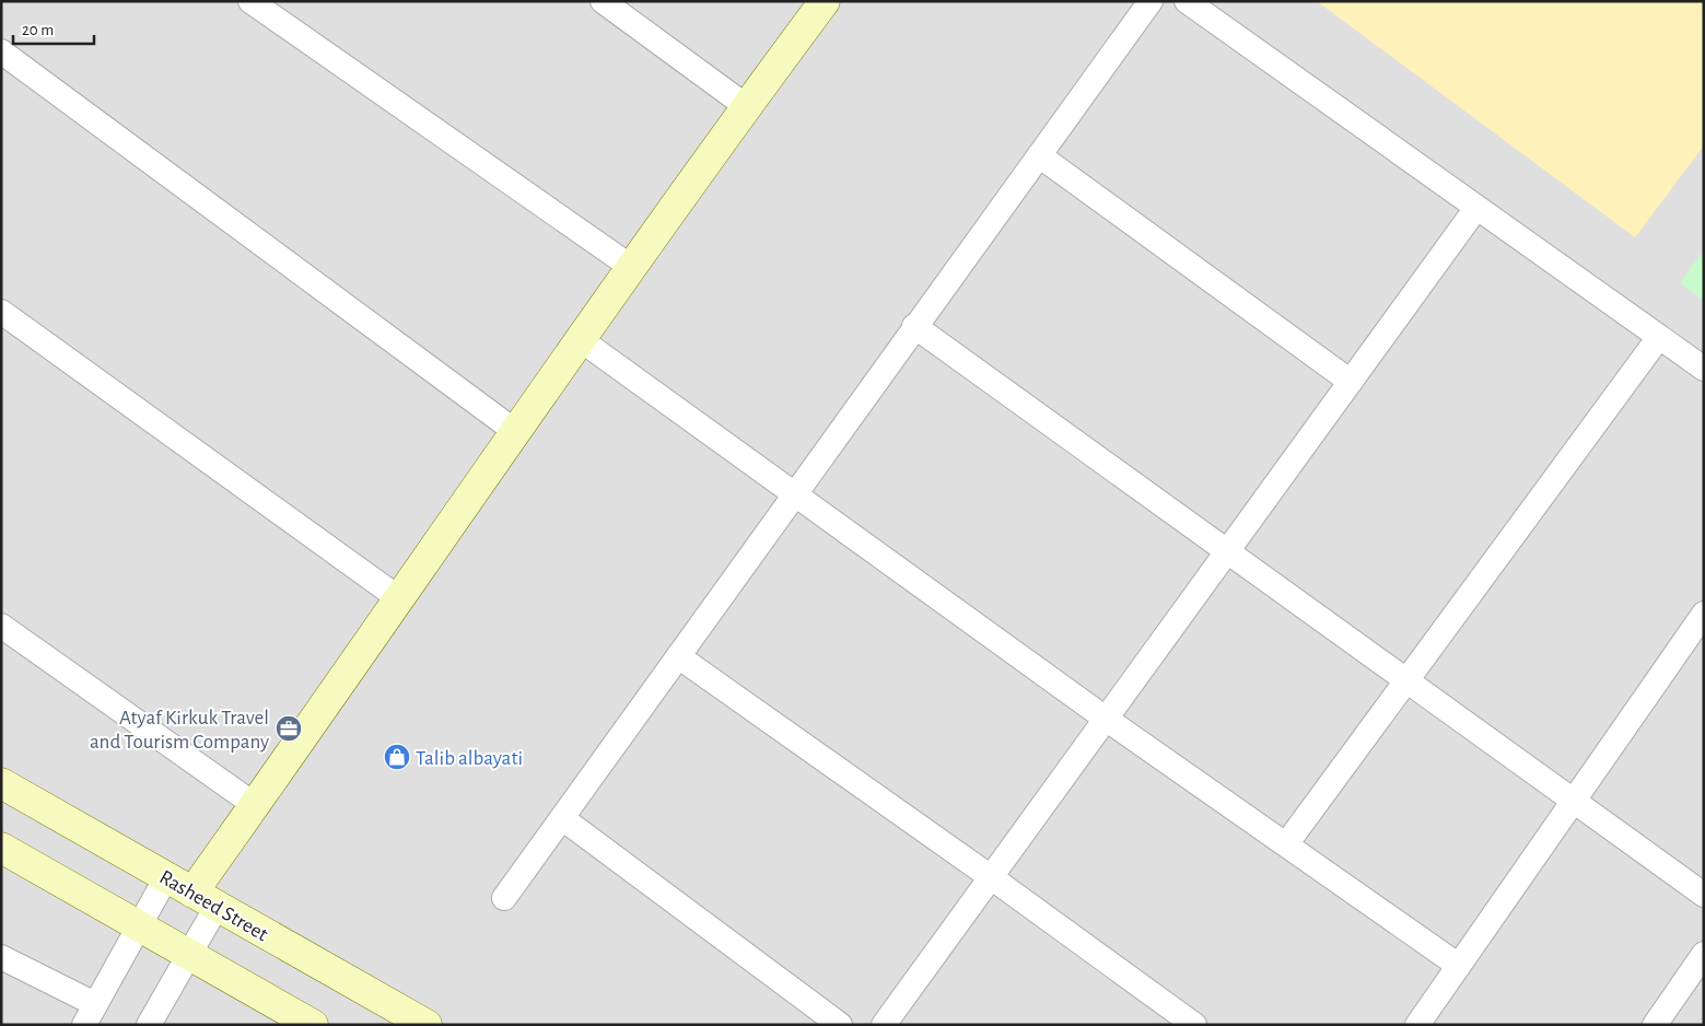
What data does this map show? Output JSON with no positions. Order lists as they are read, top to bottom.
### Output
{
  "streets": {
    "street": ["Rasheed Street"]
  },
  "places": {
    "office": ["Atyaf Kirkuk Travel and Tourism Company"],
    "shop": ["Talib albayati"]
  },
  "scale_bar": "20 m"
}
